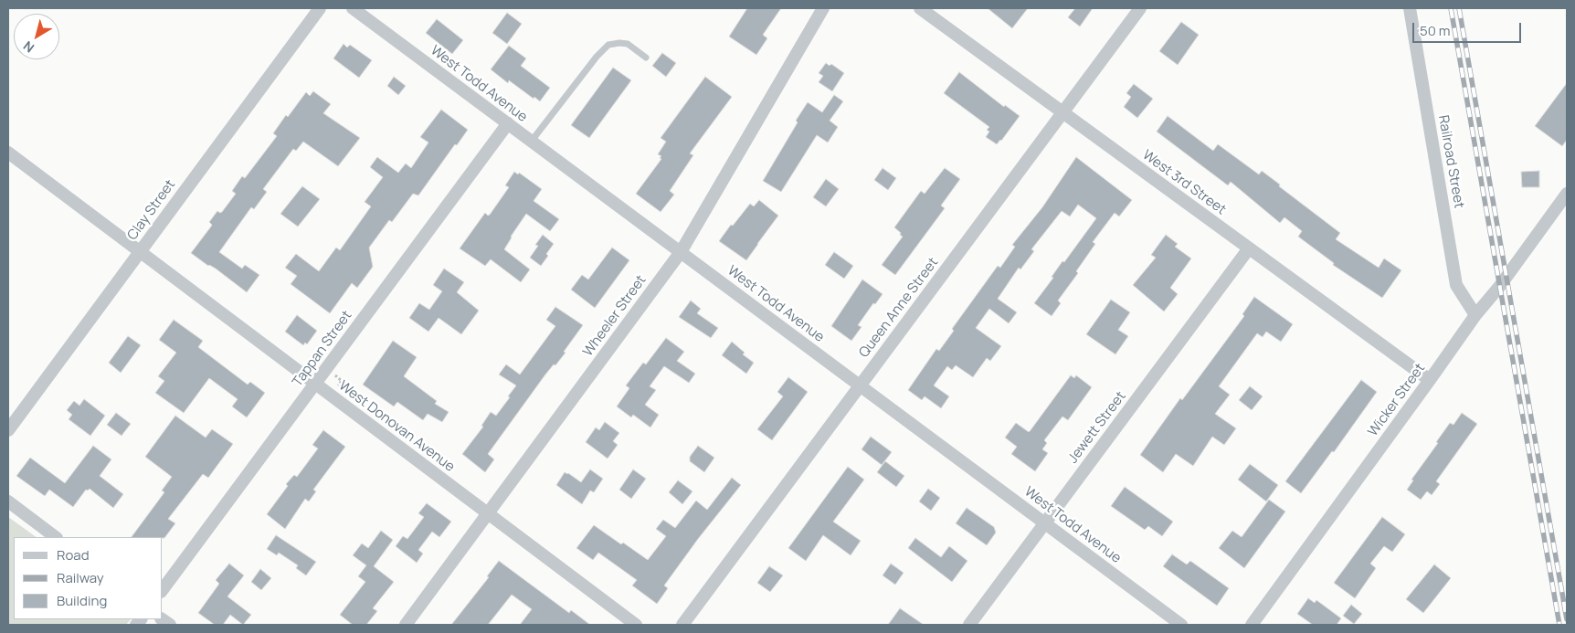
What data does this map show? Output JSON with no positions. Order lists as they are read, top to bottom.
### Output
{
  "streets": {
    "street": [
      "West Todd Avenue",
      "Railroad Street",
      "West 3rd Street",
      "Clay Street",
      "Queen Anne Street",
      "Wheeler Street",
      "Tappan Street",
      "Wicker Street",
      "West Donovan Avenue",
      "Jewett Street"
    ]
  },
  "crossings": [
    ["West Todd Avenue", "Queen Anne Street"],
    ["West Todd Avenue", "Wheeler Street"],
    ["West Todd Avenue", "Tappan Street"],
    ["West Todd Avenue", "Jewett Street"],
    ["Railroad Street", "Wicker Street"],
    ["West 3rd Street", "Queen Anne Street"],
    ["West 3rd Street", "Wicker Street"],
    ["West 3rd Street", "Jewett Street"],
    ["Clay Street", "West Donovan Avenue"],
    ["Wheeler Street", "West Donovan Avenue"],
    ["Tappan Street", "West Donovan Avenue"]
  ],
  "legend": ["Road", "Railway", "Building"],
  "scale_bar": "50 m",
  "north": "bottom left"
}
